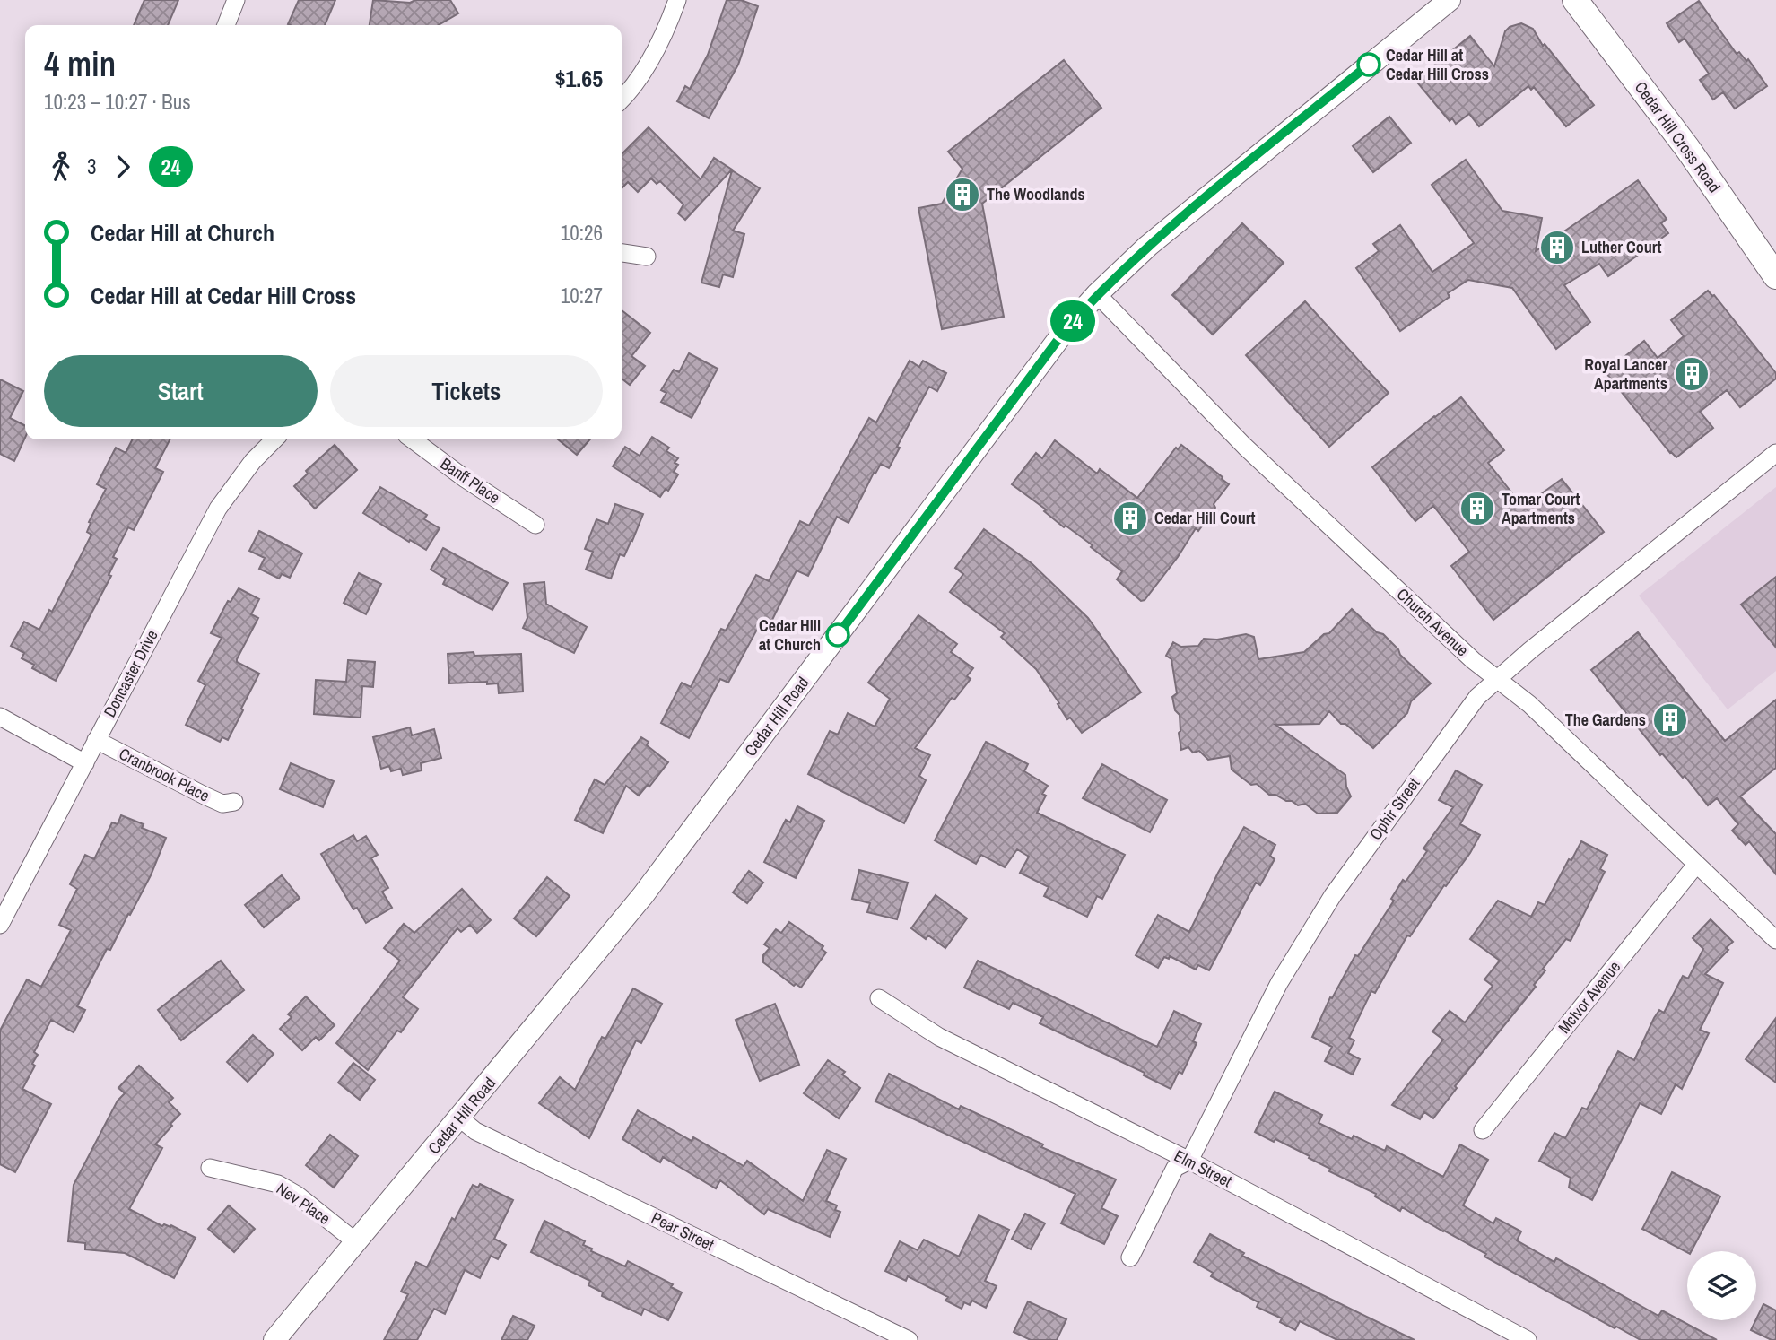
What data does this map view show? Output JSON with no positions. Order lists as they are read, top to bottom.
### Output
{
  "streets": {
    "main road": ["Cedar Hill Cross Road"],
    "street": [
      "Banff Place",
      "Church Avenue",
      "Doncaster Drive",
      "Cedar Hill Road",
      "Cranbrook Place",
      "Ophir Street",
      "McIvor Avenue",
      "Elm Street",
      "Nev Place",
      "Pear Street"
    ]
  },
  "crossings": [
    ["Church Avenue", "Cedar Hill Road"],
    ["Church Avenue", "Ophir Street"],
    ["Church Avenue", "McIvor Avenue"],
    ["Doncaster Drive", "Cranbrook Place"],
    ["Cedar Hill Road", "Nev Place"],
    ["Cedar Hill Road", "Pear Street"],
    ["Ophir Street", "Elm Street"]
  ],
  "places": {
    "other": ["Cedar Hill at Cedar Hill Cross", "Cedar Hill at Church"],
    "building": [
      "The Woodlands",
      "Luther Court",
      "Royal Lancer Apartments",
      "Tomar Court Apartments",
      "Cedar Hill Court",
      "The Gardens"
    ]
  },
  "lines": ["bus line 24"],
  "page": {
    "on_map": "24",
    "heading": ["4 min", "10:23 – 10:27 · Bus", "$1.65"],
    "legs": ["3", "24"],
    "list": [
      {
        "name": "Cedar Hill at Church",
        "value": "10:26"
      },
      {
        "name": "Cedar Hill at Cedar Hill Cross",
        "value": "10:27"
      }
    ],
    "buttons": ["Start", "Tickets"]
  }
}
